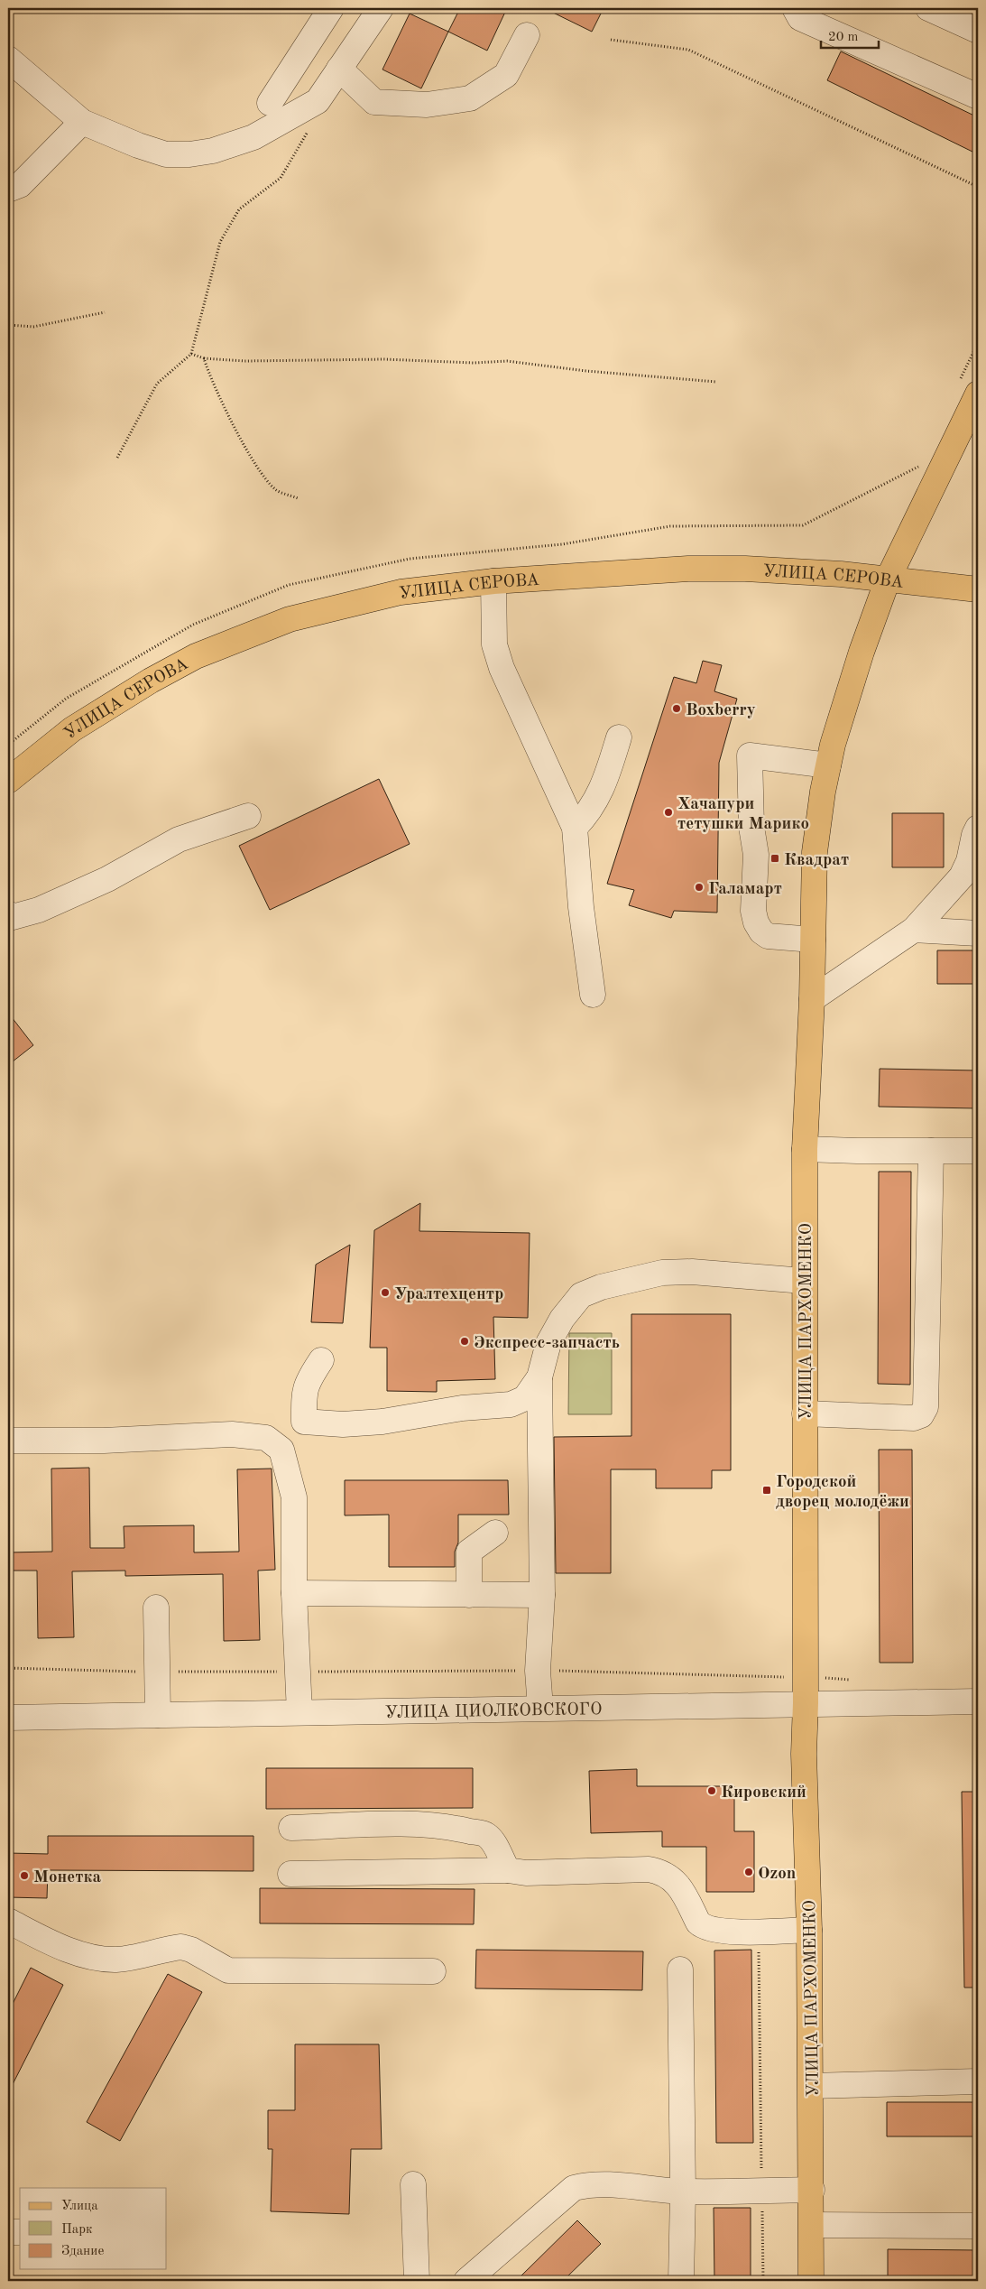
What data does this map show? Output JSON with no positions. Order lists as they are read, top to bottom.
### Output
{
  "streets": {
    "main road": ["УЛИЦА СЕРОВА", "УЛИЦА ПАРХОМЕНКО"],
    "street": ["УЛИЦА ЦИОЛКОВСКОГО"]
  },
  "crossings": [
    ["УЛИЦА СЕРОВА", "УЛИЦА ПАРХОМЕНКО"],
    ["УЛИЦА ПАРХОМЕНКО", "УЛИЦА ЦИОЛКОВСКОГО"]
  ],
  "places": {
    "other": [
      "Boxberry",
      "Хачапури тетушки Марико",
      "Галамарт",
      "Уралтехцентр",
      "Экспресс-запчасть",
      "Кировский",
      "Ozon",
      "Монетка"
    ],
    "transit": ["Квадрат", "Городской дворец молодёжи"]
  },
  "legend": ["Улица", "Парк", "Здание"],
  "scale_bar": "20 m"
}
